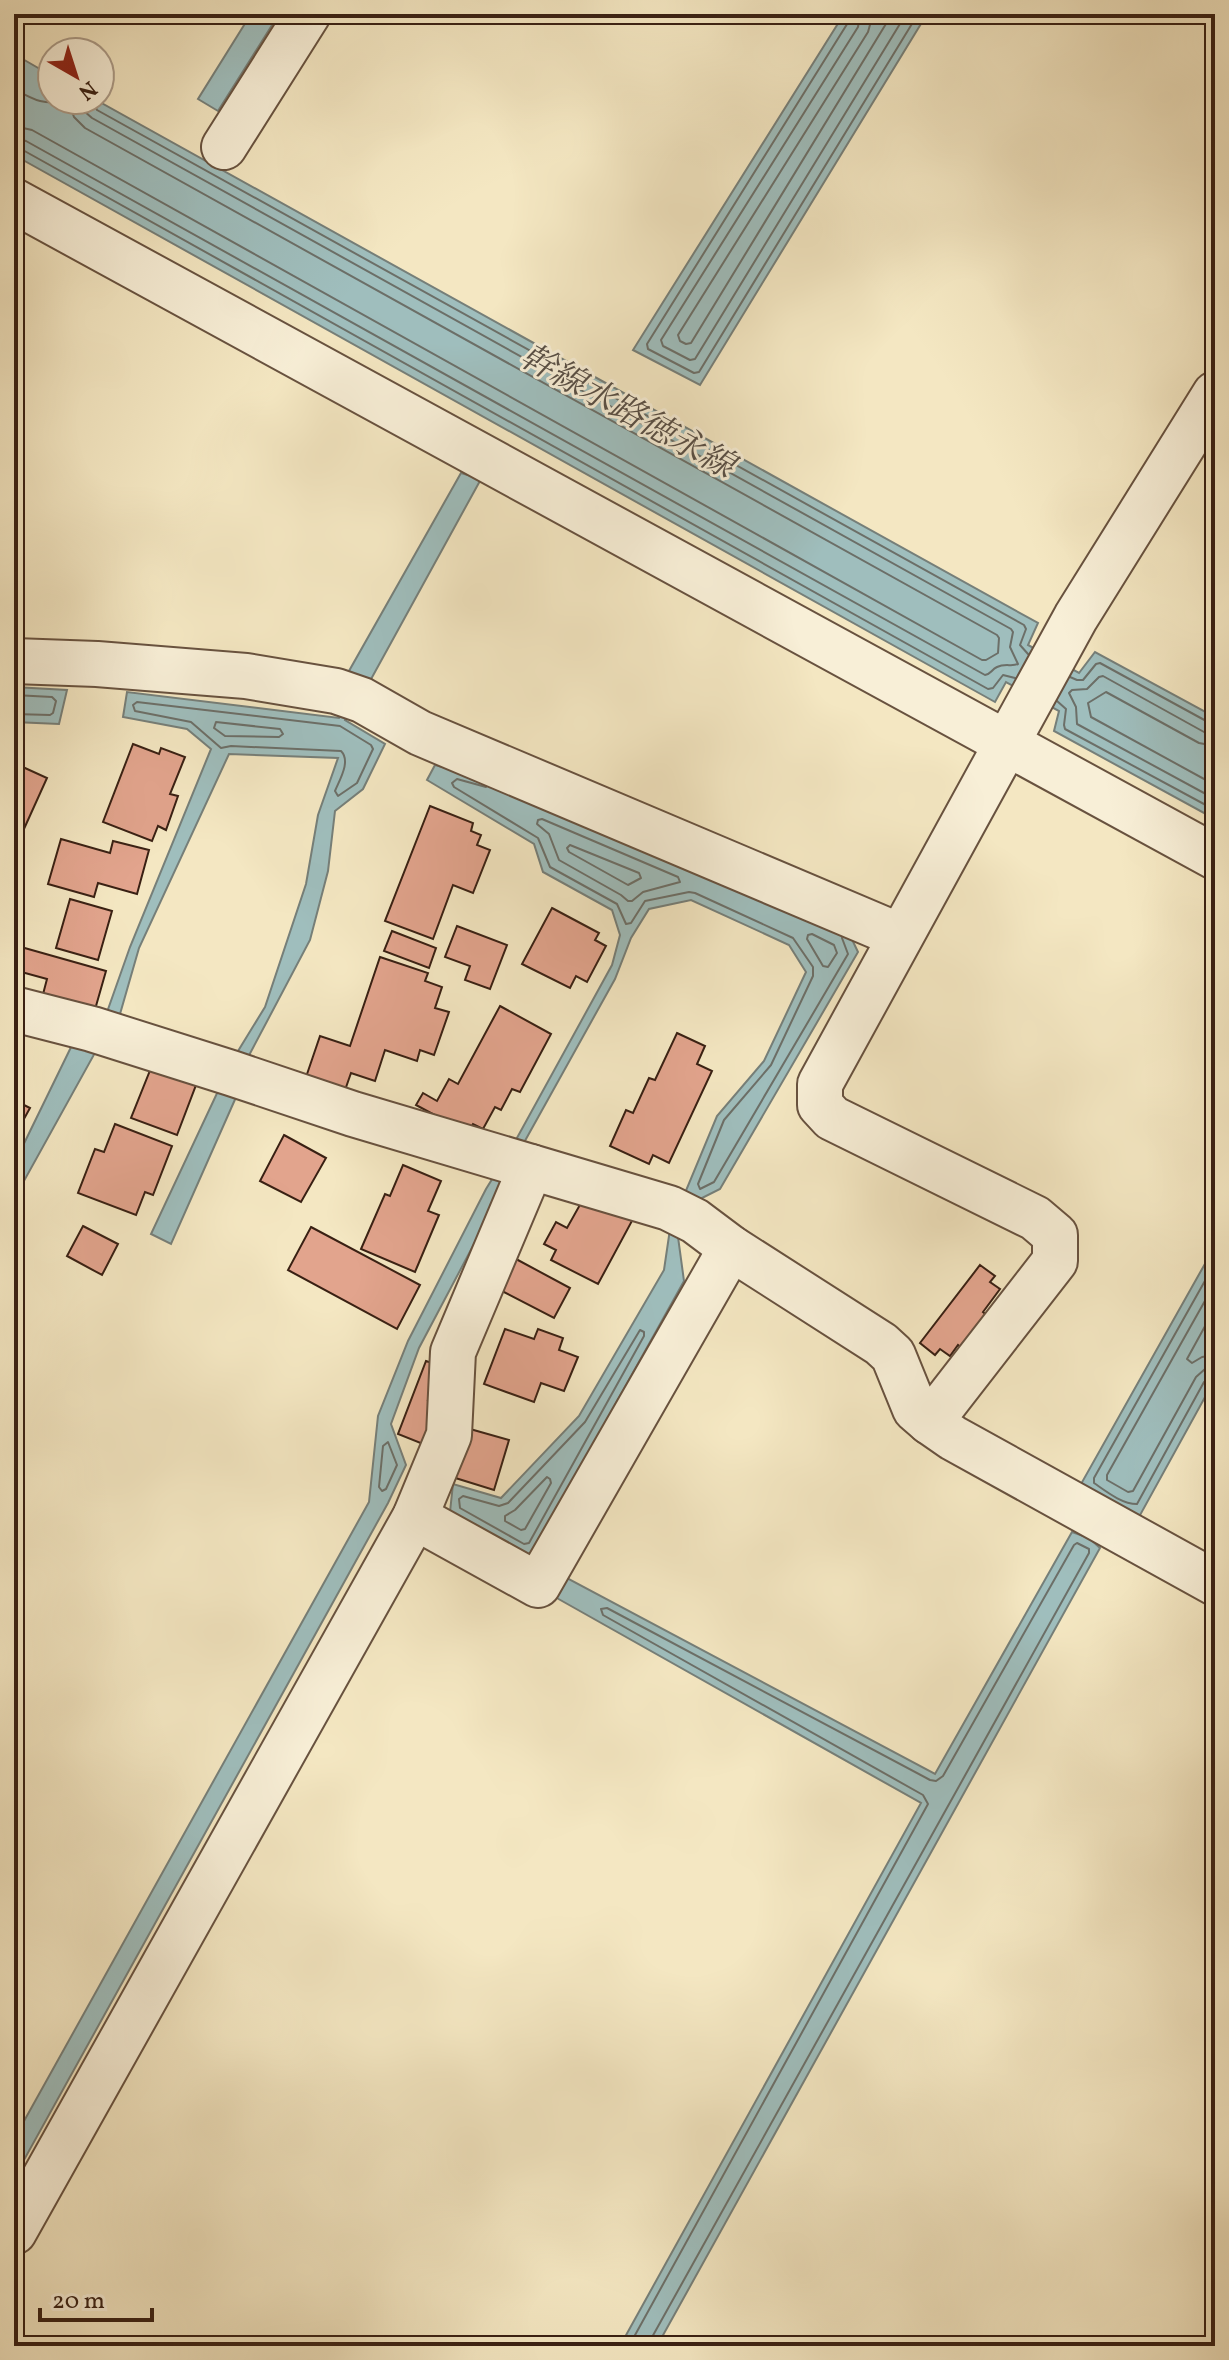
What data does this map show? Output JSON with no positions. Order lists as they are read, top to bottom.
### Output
{
  "water": ["幹線水路徳永線"],
  "scale_bar": "20 m",
  "north": "bottom right"
}
